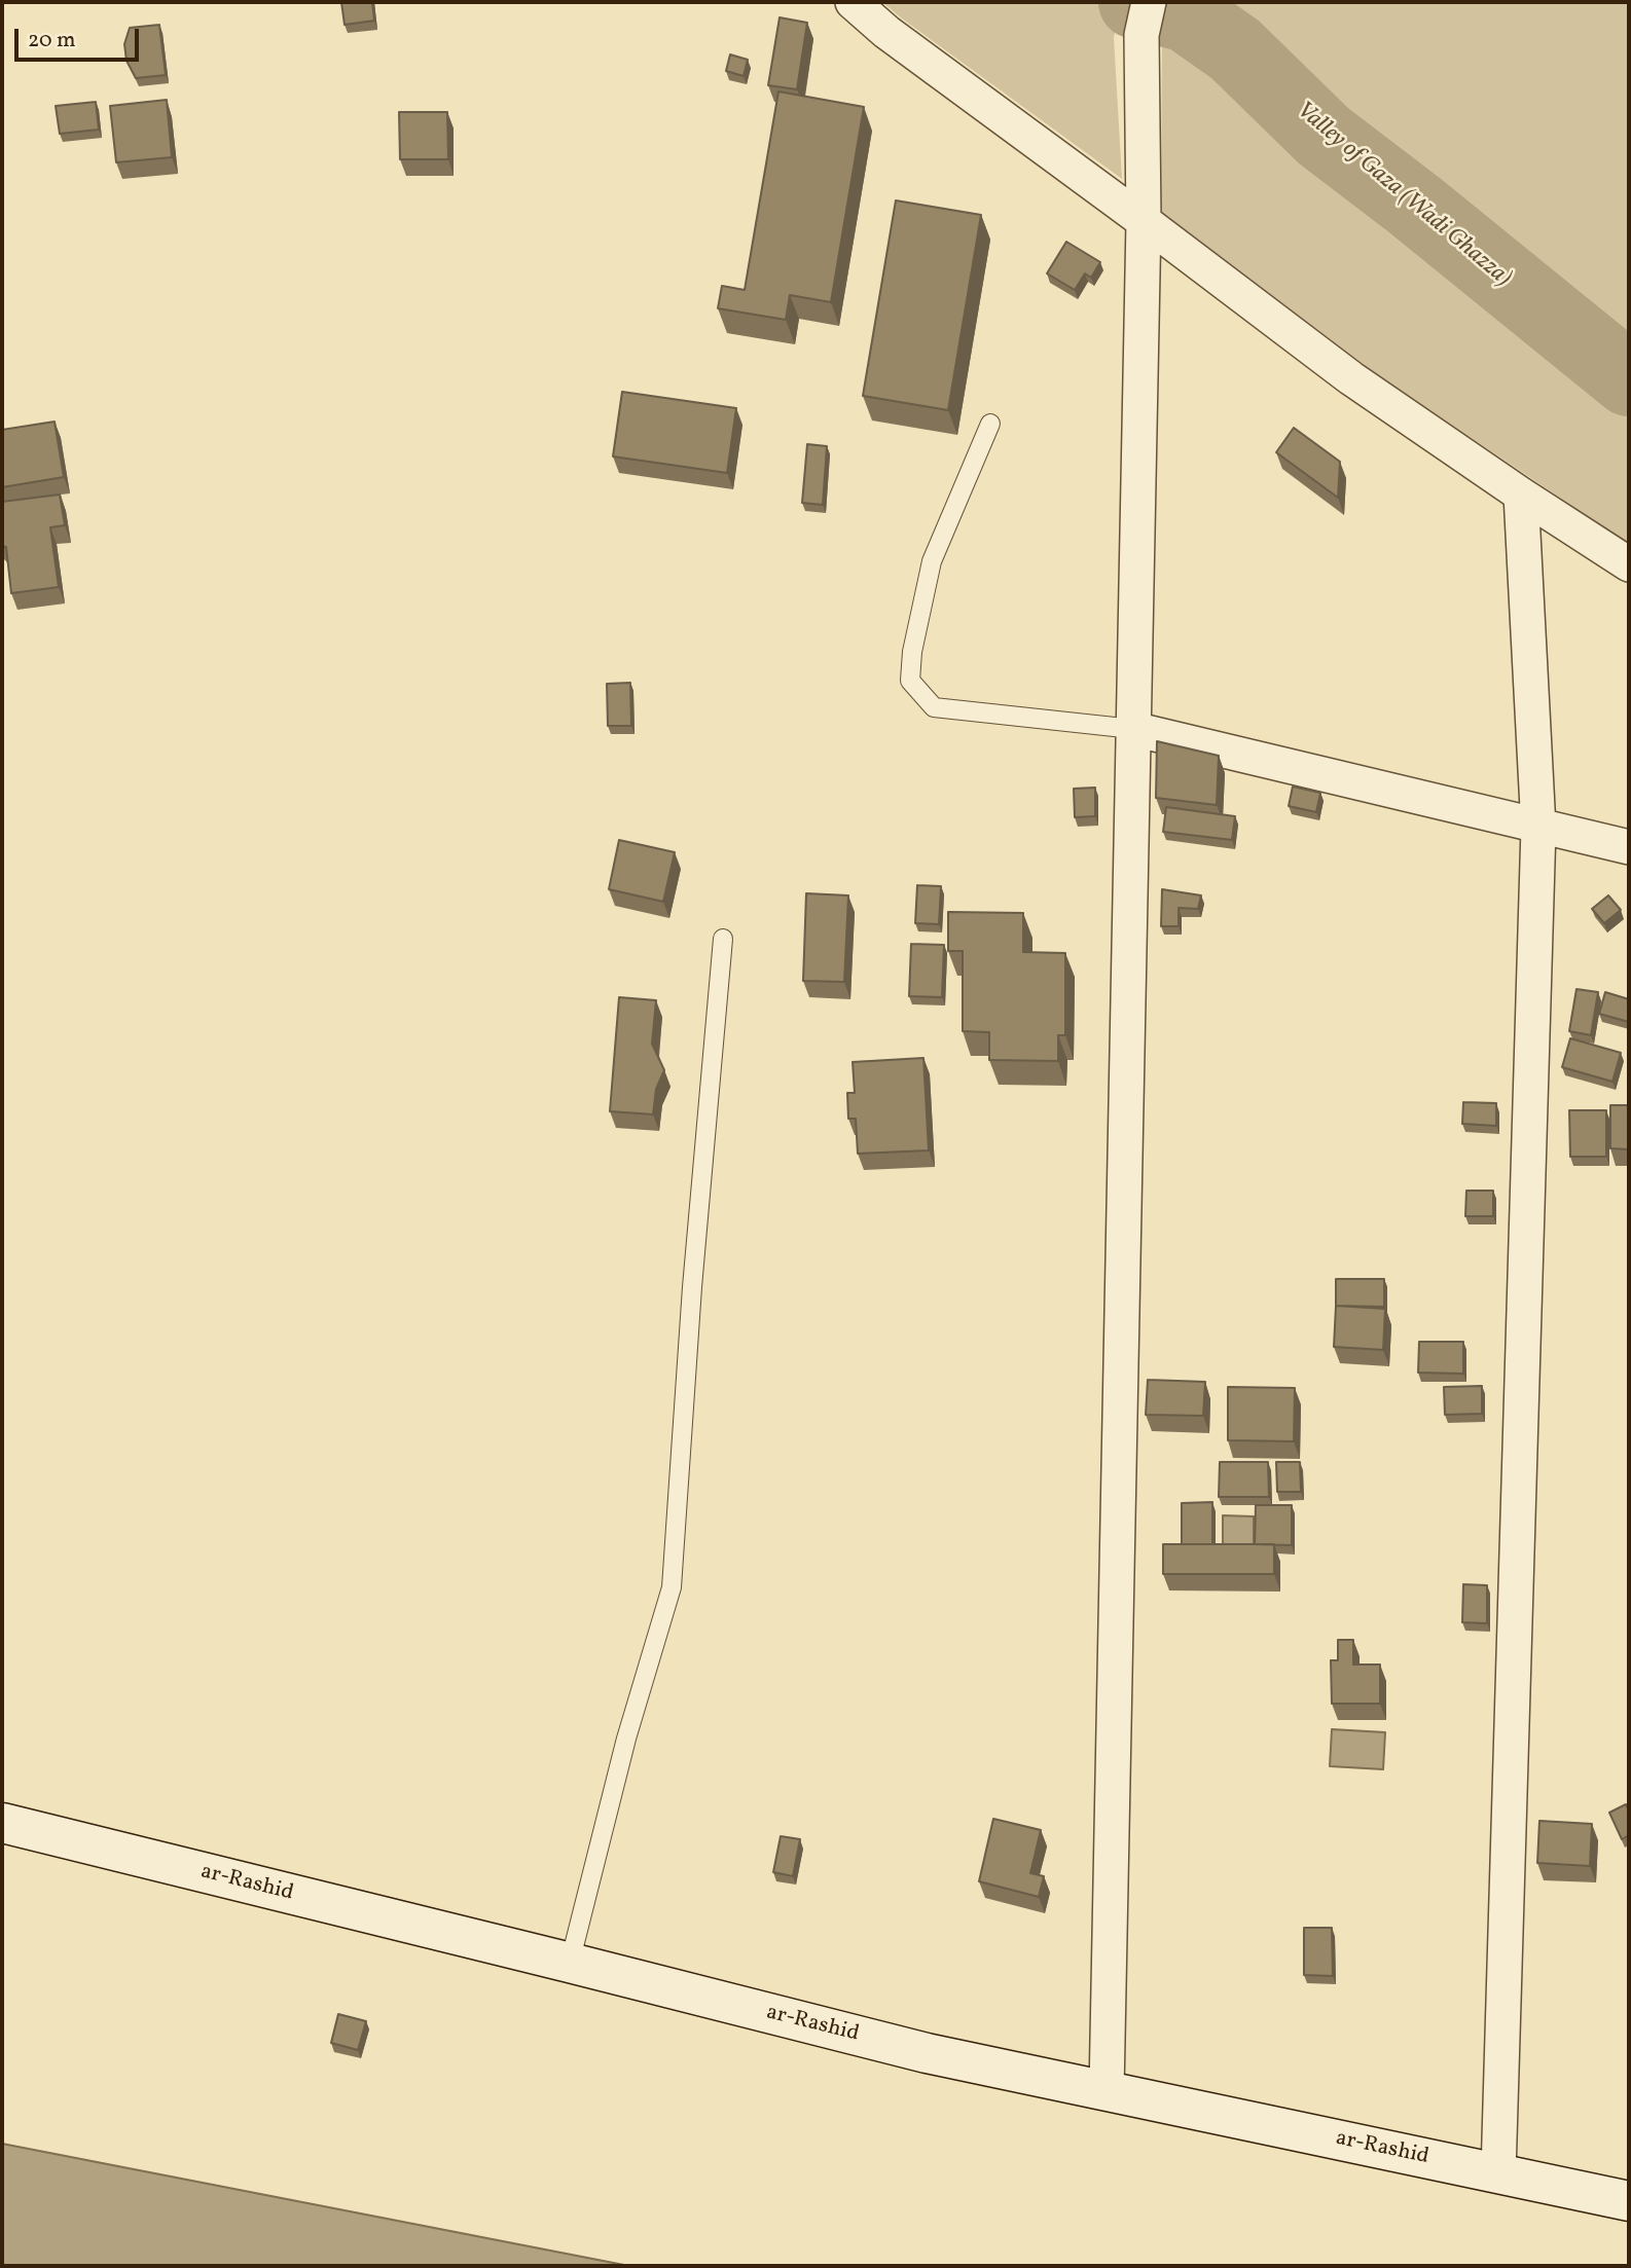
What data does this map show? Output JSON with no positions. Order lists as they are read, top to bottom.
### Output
{
  "streets": {
    "main road": ["ar-Rashid"]
  },
  "water": ["Valley of Gaza (Wadi Ghazza)"],
  "scale_bar": "20 m"
}
